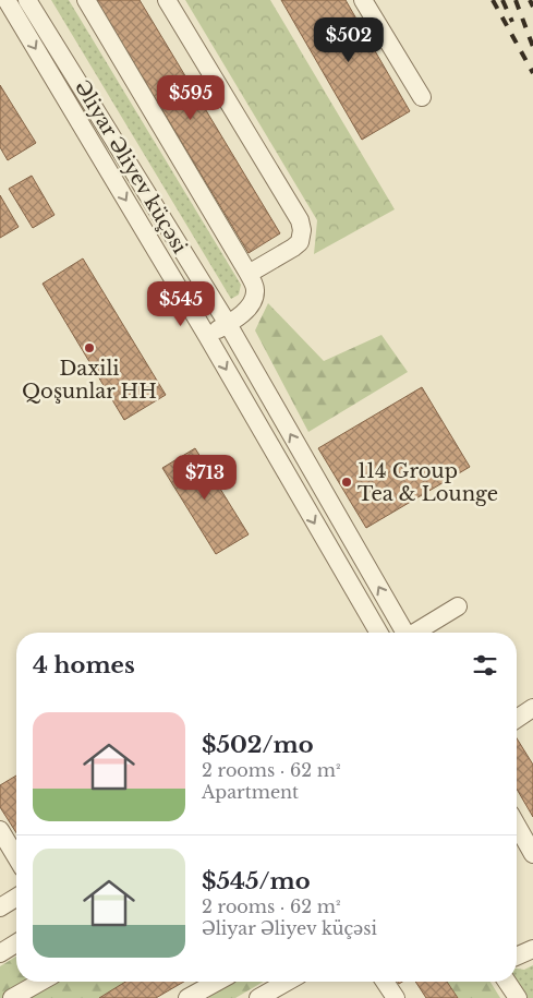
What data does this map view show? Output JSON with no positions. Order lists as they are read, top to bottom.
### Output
{
  "streets": {
    "street": ["Əliyar Əliyev küçəsi"]
  },
  "places": ["Daxili Qoşunlar HH", "114 Group Tea & Lounge"],
  "page": {
    "price": [
      "$502",
      "$595",
      "$545",
      "$713"
    ],
    "heading": "4 homes",
    "list": [
      {
        "name": "$502/mo",
        "note": "2 rooms · 62 m² · Apartment"
      },
      {
        "name": "$545/mo",
        "note": "2 rooms · 62 m² · Əliyar Əliyev küçəsi"
      }
    ]
  }
}
